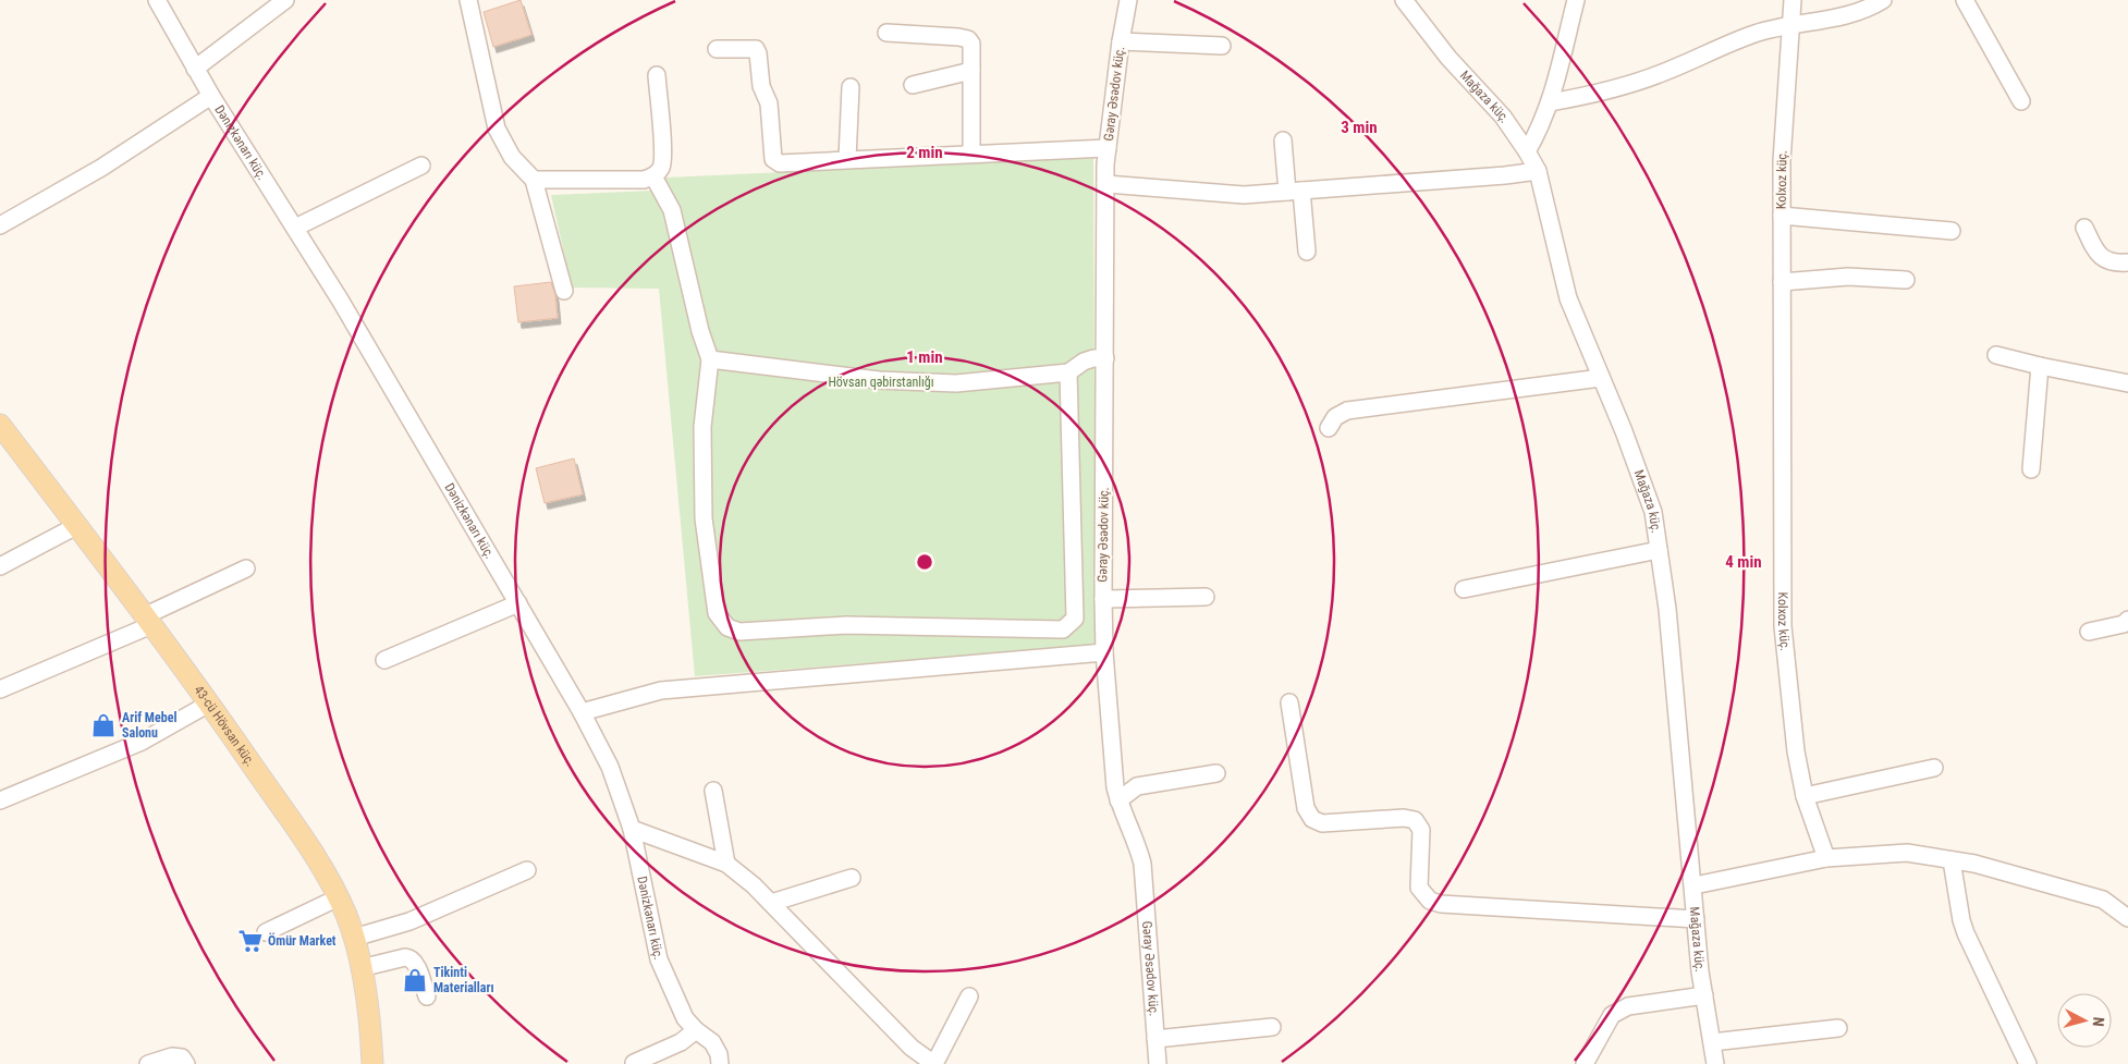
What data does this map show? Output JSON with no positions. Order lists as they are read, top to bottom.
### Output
{
  "streets": {
    "main road": ["43-cü Hövsan küç."],
    "street": [
      "Gəray Əsədov küç.",
      "Mağaza küç.",
      "Dənizkənarı küç.",
      "Kolxoz küç."
    ]
  },
  "parks": ["Hövsan qəbirstanlığı"],
  "places": {
    "shop": ["Arif Mebel Salonu", "Tikinti Materialları"],
    "supermarket": ["Ömür Market"]
  },
  "north": "right",
  "rings": [
    "3 min",
    "2 min",
    "1 min",
    "4 min"
  ]
}
